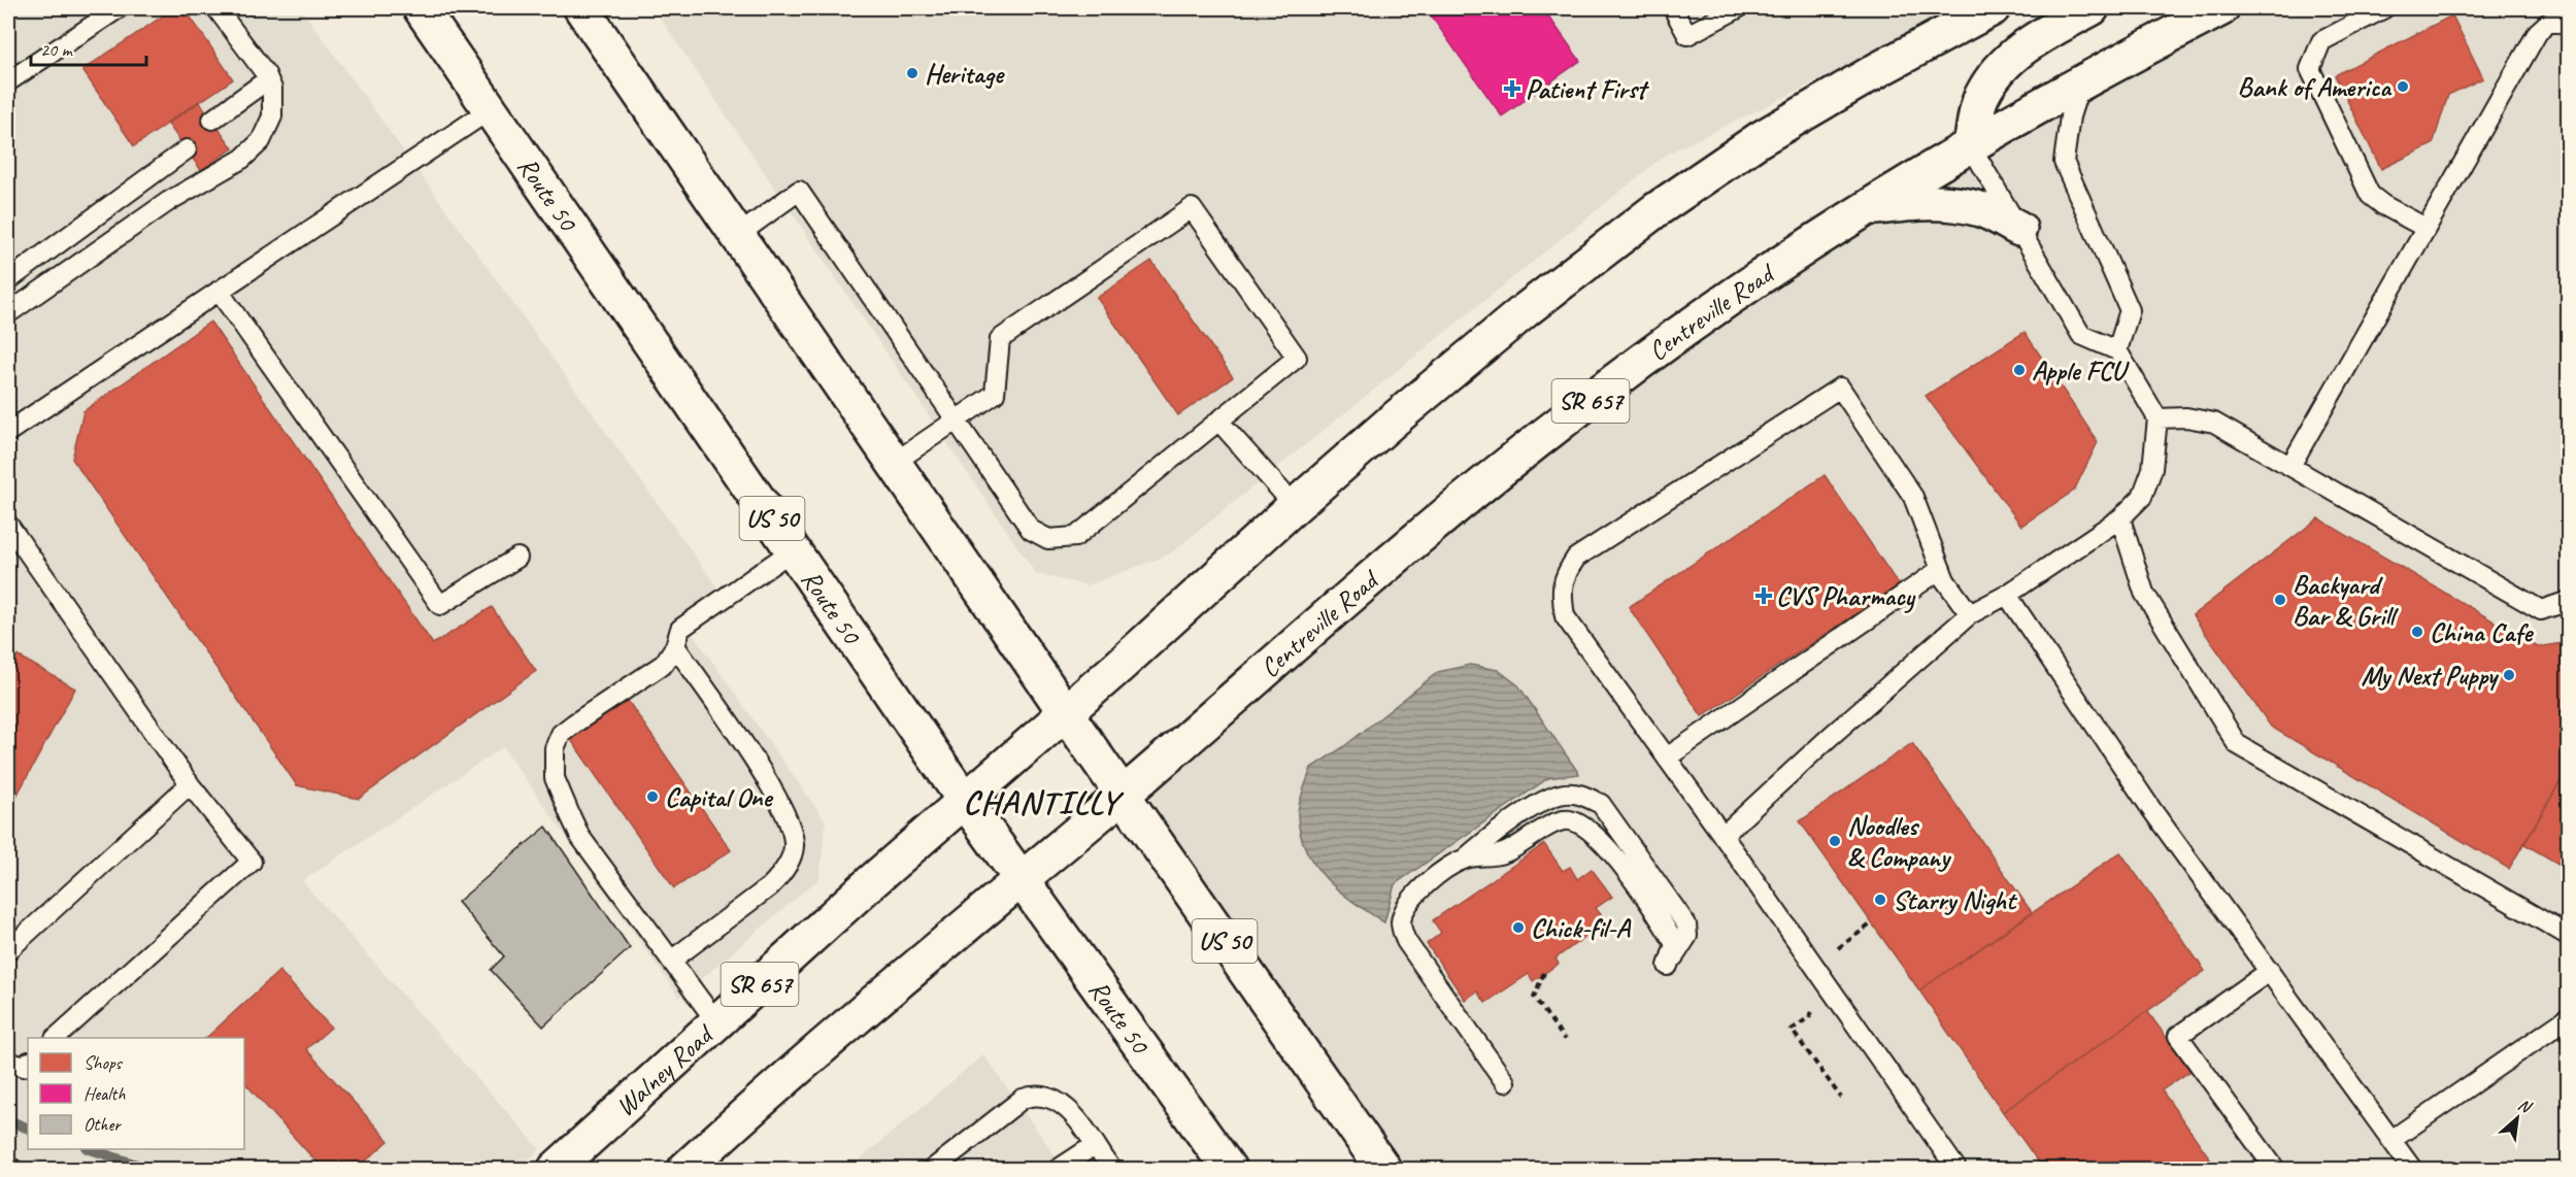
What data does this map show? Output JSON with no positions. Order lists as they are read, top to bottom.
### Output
{
  "streets": {
    "main road": [
      "Route 50",
      "Centreville Road",
      "SR 657",
      "US 50",
      "Walney Road"
    ]
  },
  "crossings": [
    ["Route 50", "Centreville Road"],
    ["Route 50", "SR 657"],
    ["Route 50", "Walney Road"],
    ["Centreville Road", "SR 657"],
    ["Centreville Road", "US 50"],
    ["SR 657", "US 50"],
    ["SR 657", "Walney Road"]
  ],
  "districts": ["CHANTILLY"],
  "places": {
    "other": [
      "Heritage",
      "Bank of America",
      "Apple FCU",
      "Backyard Bar & Grill",
      "China Cafe",
      "My Next Puppy",
      "Capital One",
      "Noodles & Company",
      "Starry Night",
      "Chick-fil-A"
    ],
    "health": ["Patient First", "CVS Pharmacy"]
  },
  "legend": ["Shops", "Health", "Other"],
  "scale_bar": "20 m",
  "north": "top right"
}
